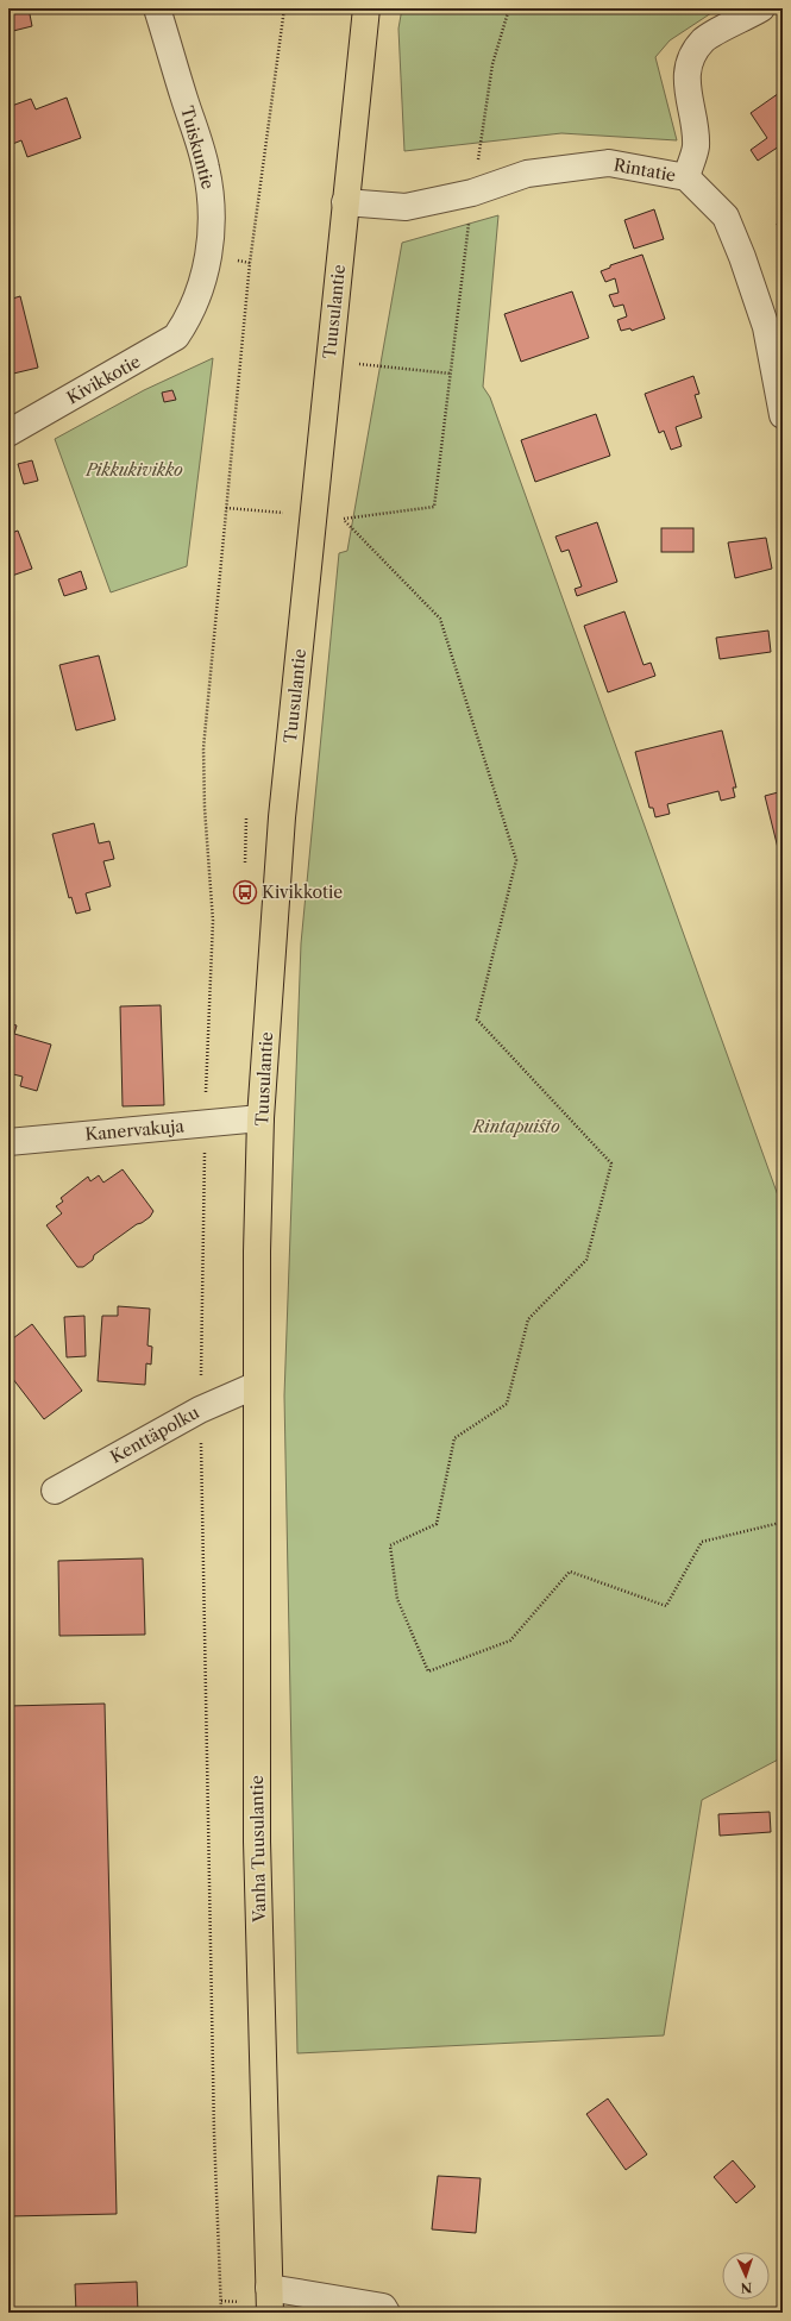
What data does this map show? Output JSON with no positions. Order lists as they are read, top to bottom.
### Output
{
  "streets": {
    "main road": ["Tuusulantie", "Vanha Tuusulantie"],
    "street": [
      "Tuiskuntie",
      "Rintatie",
      "Kivikkotie",
      "Kanervakuja",
      "Kenttäpolku"
    ]
  },
  "crossings": [
    ["Tuiskuntie", "Kivikkotie"],
    ["Rintatie", "Tuusulantie"],
    ["Tuusulantie", "Kanervakuja"],
    ["Tuusulantie", "Kenttäpolku"],
    ["Tuusulantie", "Vanha Tuusulantie"],
    ["Kenttäpolku", "Vanha Tuusulantie"]
  ],
  "parks": ["Pikkukivikko", "Rintapuisto"],
  "places": {
    "bus stop": ["Kivikkotie"]
  },
  "north": "bottom"
}
